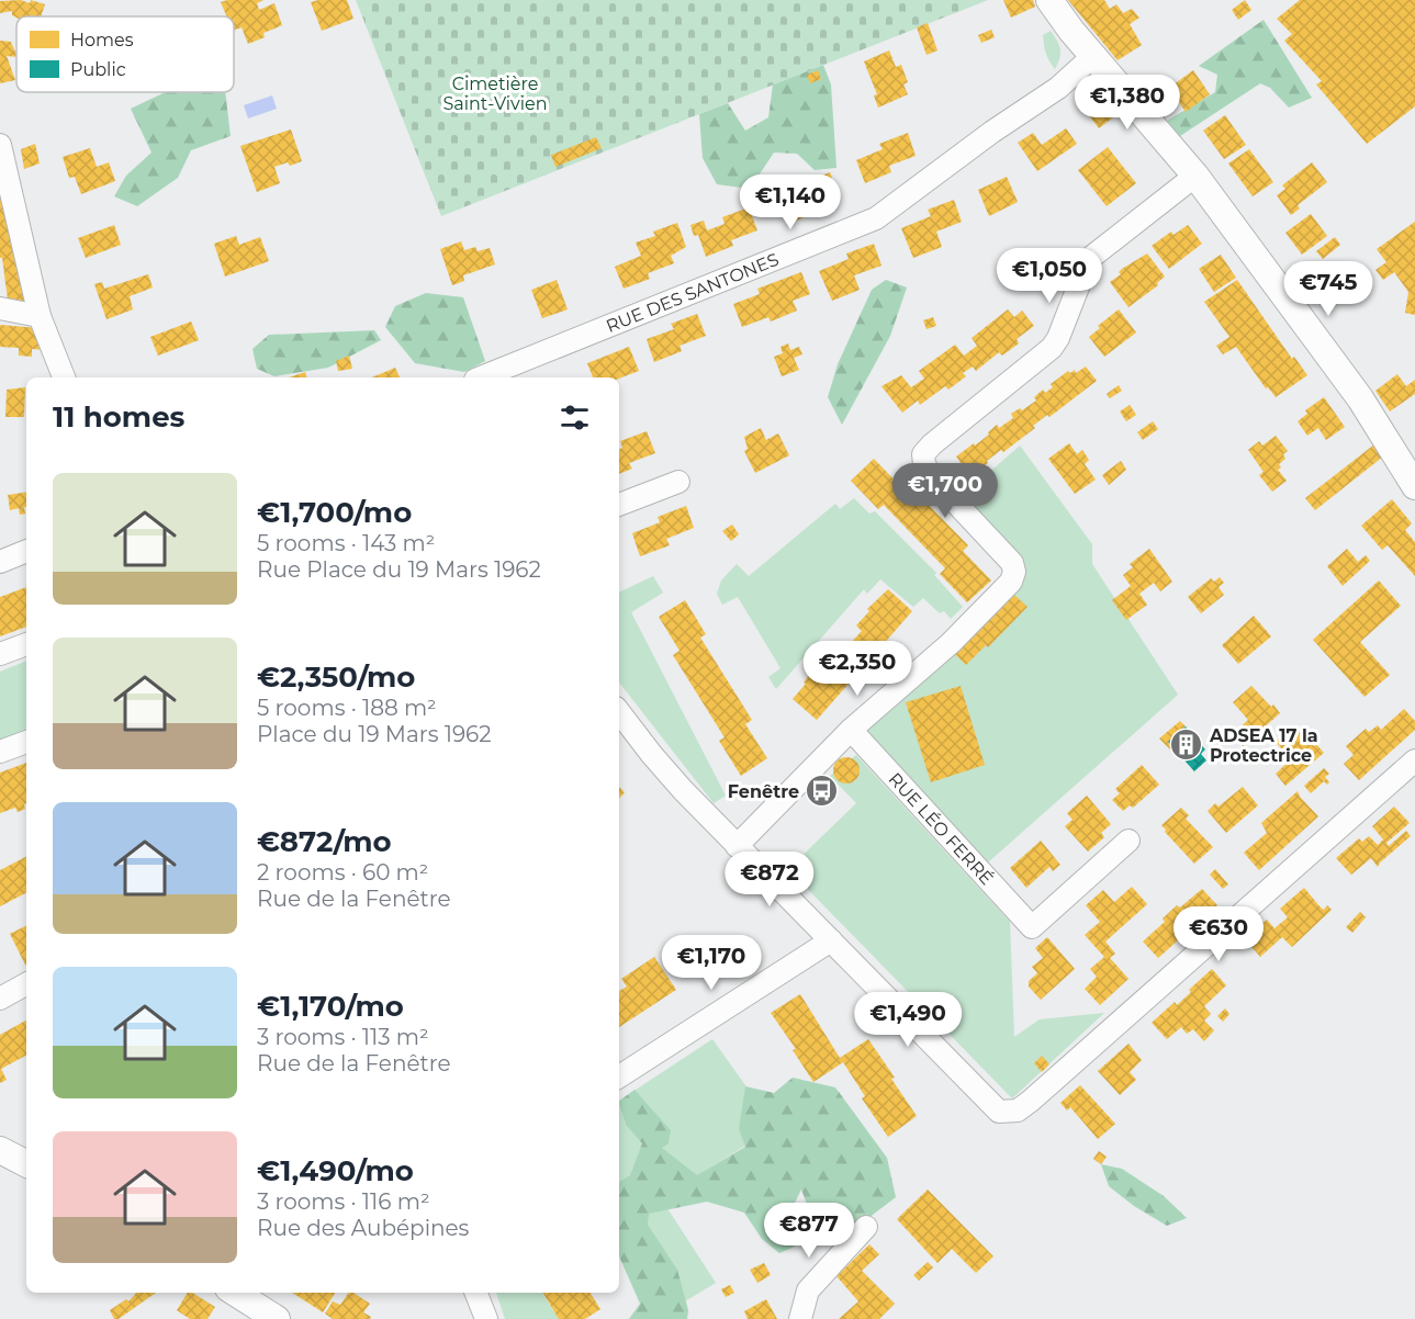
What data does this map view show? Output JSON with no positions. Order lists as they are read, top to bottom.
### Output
{
  "streets": {
    "street": ["RUE DES SANTONES", "RUE LÉO FERRÉ"]
  },
  "parks": ["Cimetière Saint-Vivien"],
  "places": {
    "building": ["ADSEA 17 la Protectrice"],
    "bus stop": ["Fenêtre"]
  },
  "legend": ["Homes", "Public"],
  "page": {
    "price": [
      "€1,380",
      "€1,140",
      "€1,050",
      "€745",
      "€1,700",
      "€2,350",
      "€872",
      "€630",
      "€1,170",
      "€1,490",
      "€877"
    ],
    "heading": "11 homes",
    "list": [
      {
        "name": "€1,700/mo",
        "note": "5 rooms · 143 m² · Rue Place du 19 Mars 1962"
      },
      {
        "name": "€2,350/mo",
        "note": "5 rooms · 188 m² · Place du 19 Mars 1962"
      },
      {
        "name": "€872/mo",
        "note": "2 rooms · 60 m² · Rue de la Fenêtre"
      },
      {
        "name": "€1,170/mo",
        "note": "3 rooms · 113 m² · Rue de la Fenêtre"
      },
      {
        "name": "€1,490/mo",
        "note": "3 rooms · 116 m² · Rue des Aubépines"
      }
    ]
  }
}
